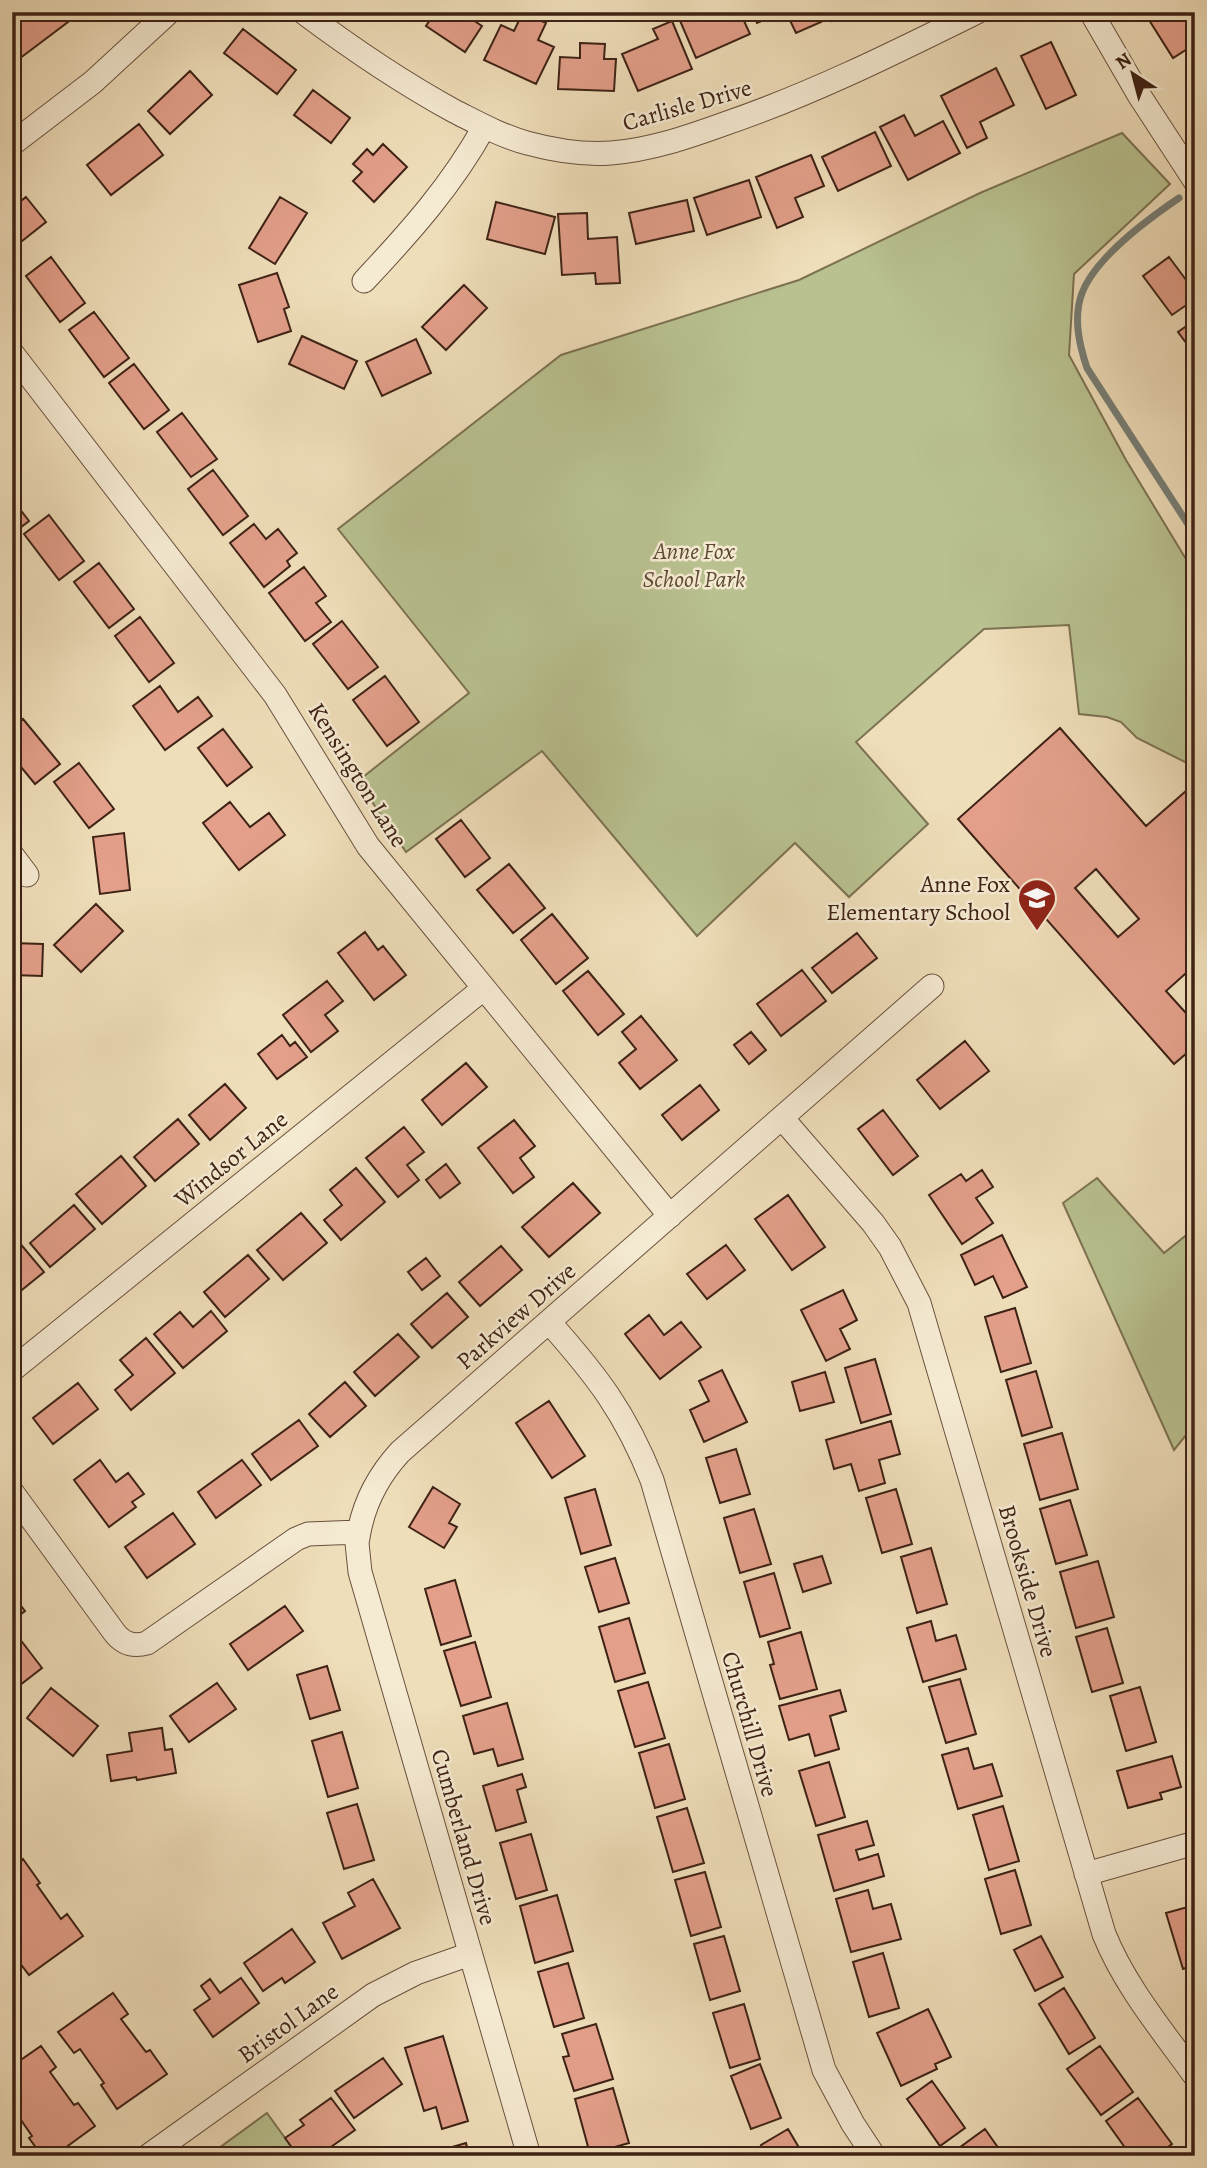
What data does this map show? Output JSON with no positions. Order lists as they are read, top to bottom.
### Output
{
  "streets": {
    "street": [
      "Carlisle Drive",
      "Kensington Lane",
      "Windsor Lane",
      "Parkview Drive",
      "Brookside Drive",
      "Churchill Drive",
      "Cumberland Drive",
      "Bristol Lane"
    ]
  },
  "crossings": [
    ["Kensington Lane", "Windsor Lane"],
    ["Kensington Lane", "Parkview Drive"],
    ["Parkview Drive", "Brookside Drive"],
    ["Parkview Drive", "Churchill Drive"],
    ["Parkview Drive", "Cumberland Drive"],
    ["Cumberland Drive", "Bristol Lane"]
  ],
  "parks": ["Anne Fox School Park"],
  "places": {
    "school or university": ["Anne Fox Elementary School"]
  },
  "north": "top left"
}
